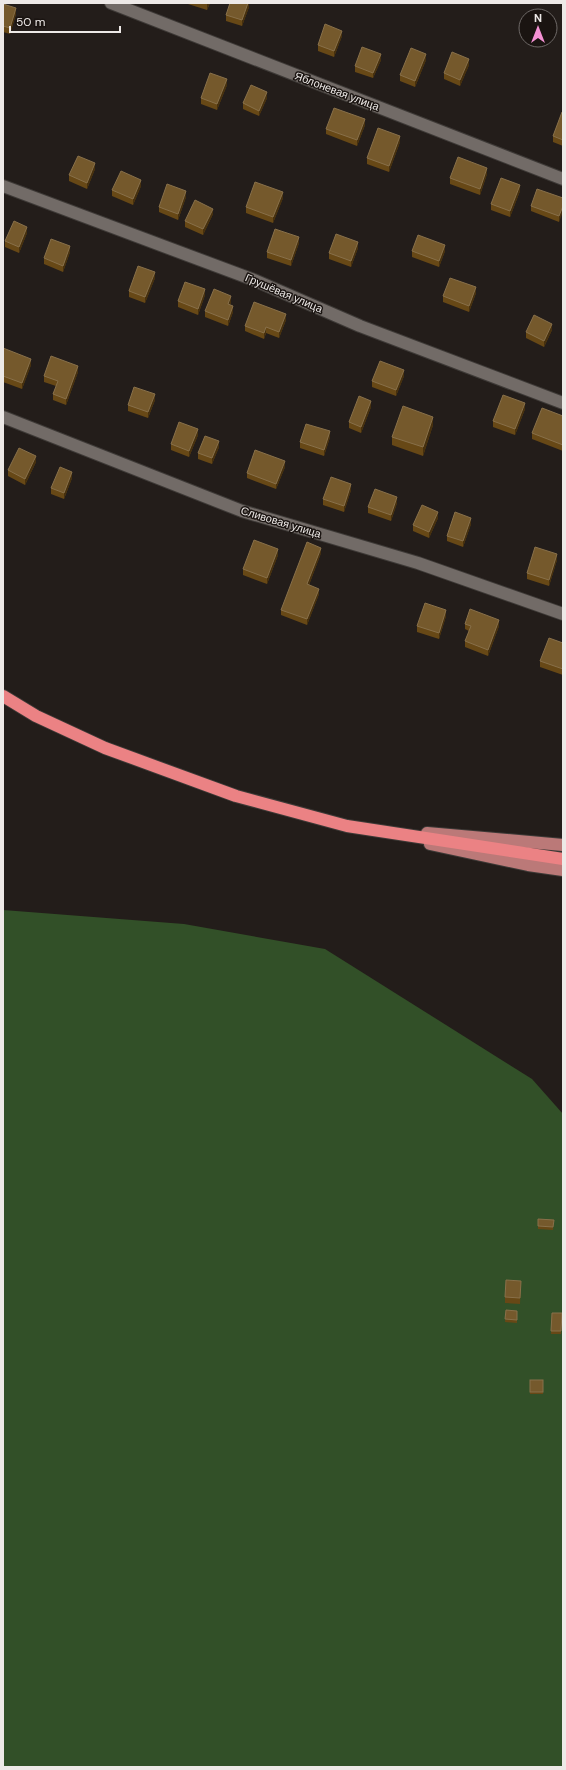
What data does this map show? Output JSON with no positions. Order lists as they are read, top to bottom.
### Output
{
  "streets": {
    "street": ["Яблоневая улица", "Грушёвая улица", "Сливовая улица"]
  },
  "scale_bar": "50 m",
  "north": "top"
}
